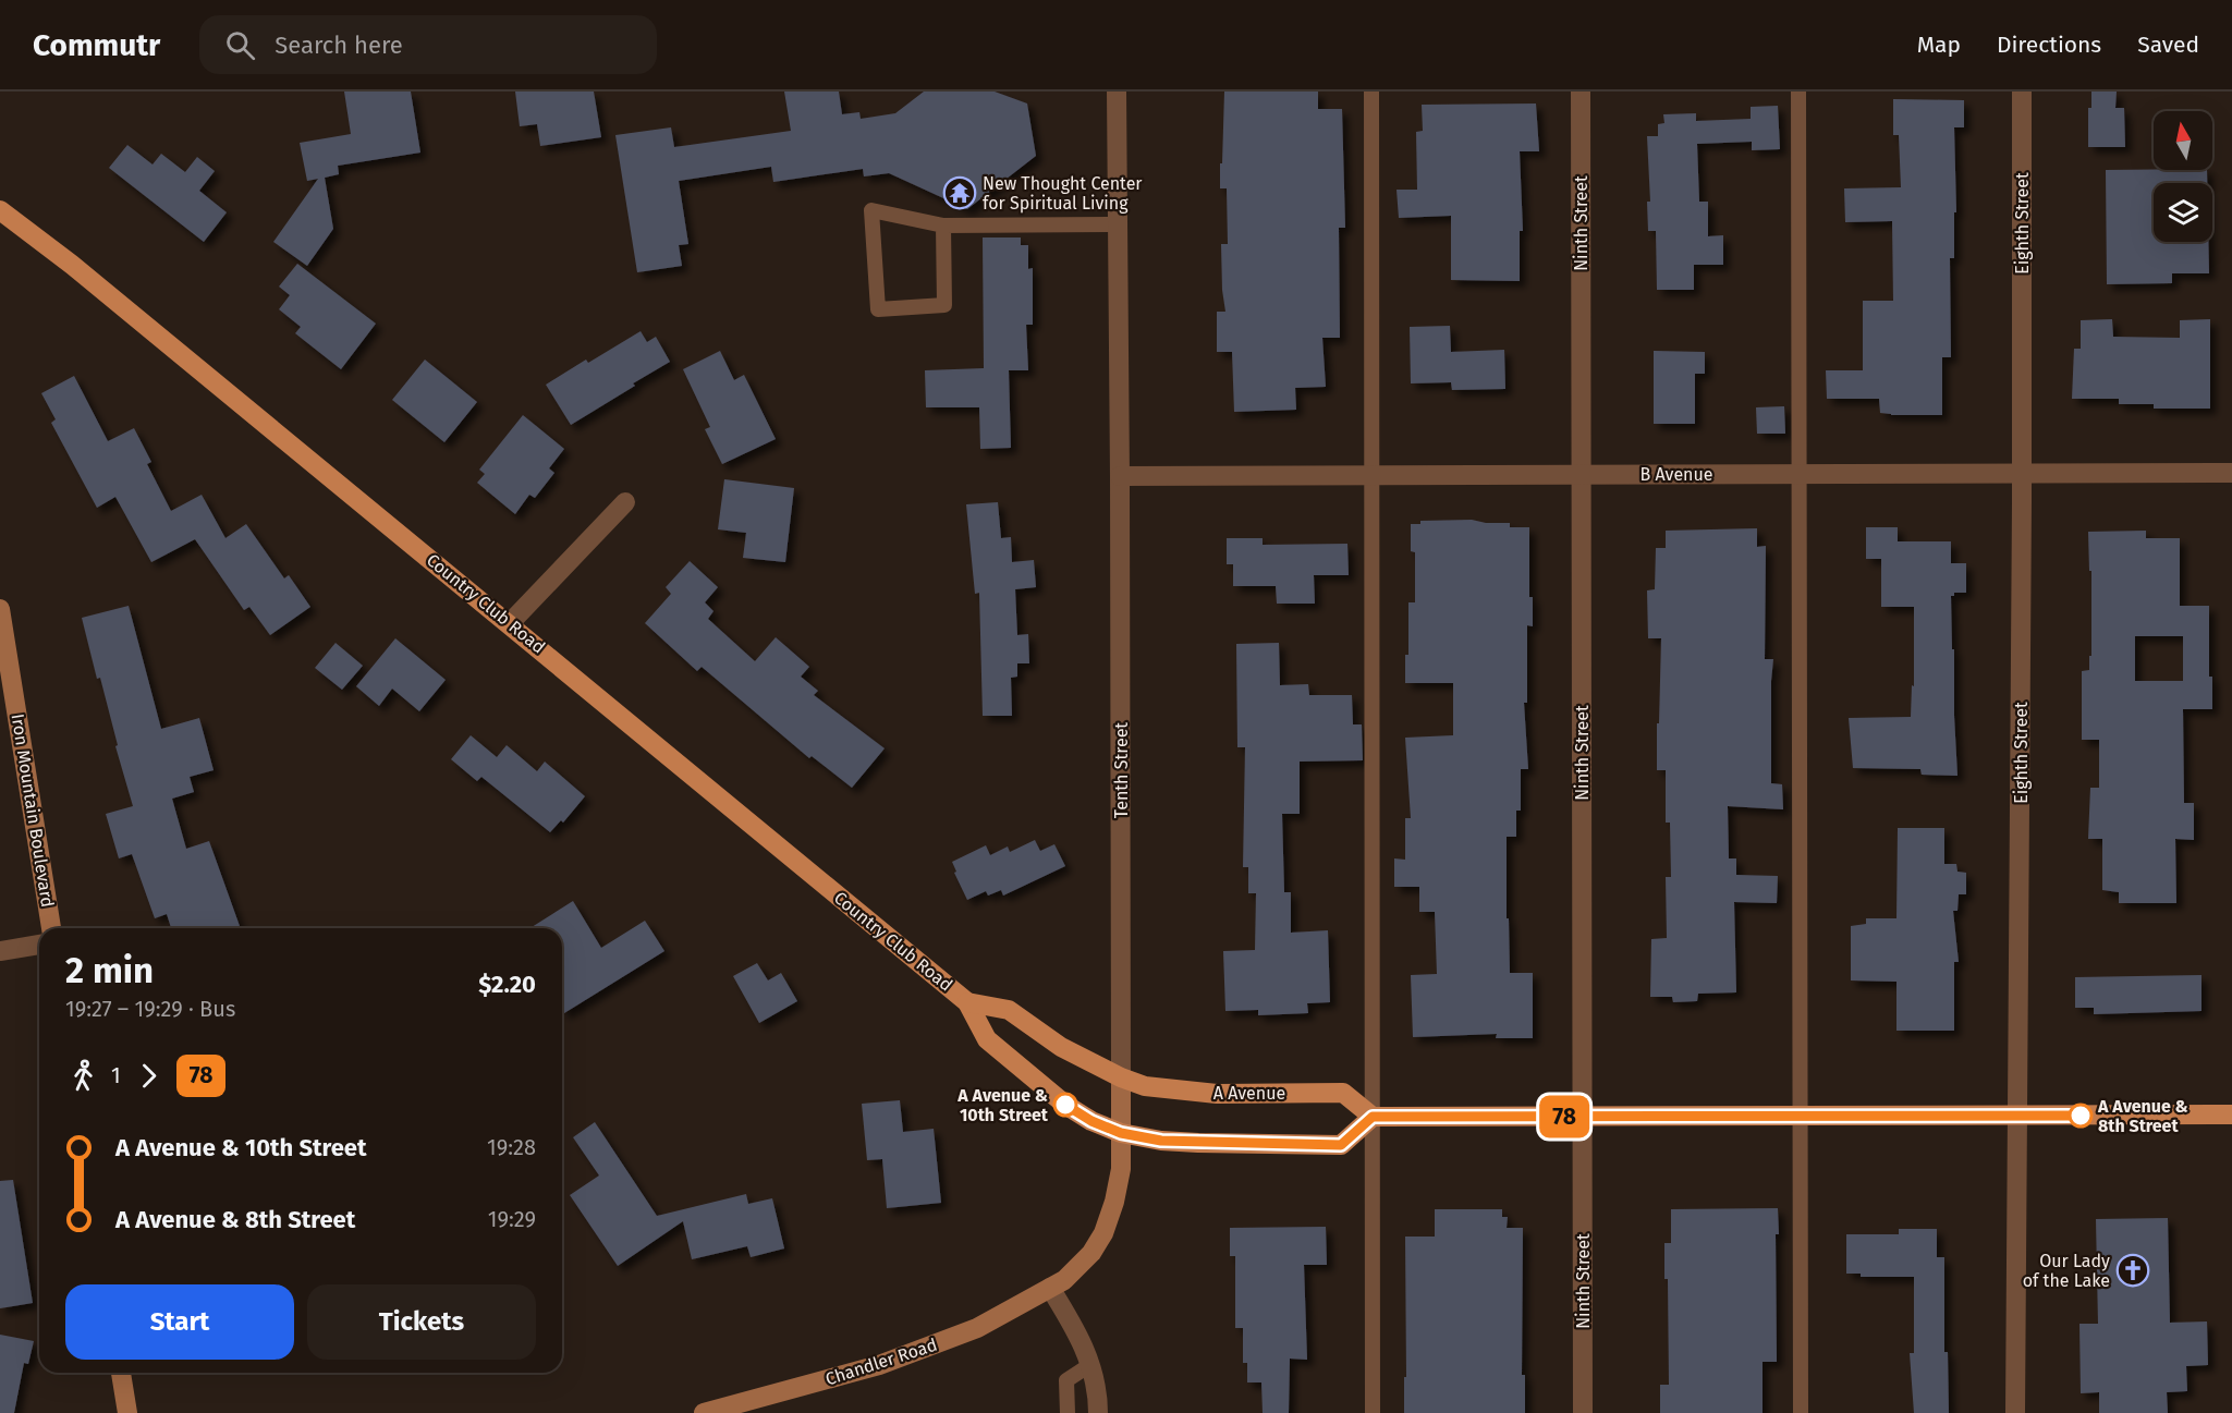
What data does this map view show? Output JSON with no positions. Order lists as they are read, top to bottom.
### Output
{
  "streets": {
    "main road": ["Country Club Road", "A Avenue"],
    "street": [
      "Ninth Street",
      "Eighth Street",
      "B Avenue",
      "Tenth Street",
      "Iron Mountain Boulevard",
      "Chandler Road"
    ]
  },
  "crossings": [
    ["Ninth Street", "B Avenue"],
    ["Eighth Street", "B Avenue"],
    ["B Avenue", "Tenth Street"],
    ["Country Club Road", "Tenth Street"],
    ["Country Club Road", "A Avenue"],
    ["Tenth Street", "A Avenue"],
    ["Tenth Street", "Chandler Road"]
  ],
  "places": {
    "temple": ["New Thought Center for Spiritual Living"],
    "other": ["A Avenue & 10th Street", "A Avenue & 8th Street"],
    "church": ["Our Lady of the Lake"]
  },
  "lines": ["bus line 78"],
  "north": "top",
  "page": {
    "header": "Commutr",
    "search": "Search here",
    "nav": ["Map", "Directions", "Saved"],
    "on_map": "78",
    "heading": ["2 min", "19:27 – 19:29 · Bus", "$2.20"],
    "legs": ["1", "78"],
    "list": [
      {
        "name": "A Avenue & 10th Street",
        "value": "19:28"
      },
      {
        "name": "A Avenue & 8th Street",
        "value": "19:29"
      }
    ],
    "buttons": ["Start", "Tickets"]
  }
}
